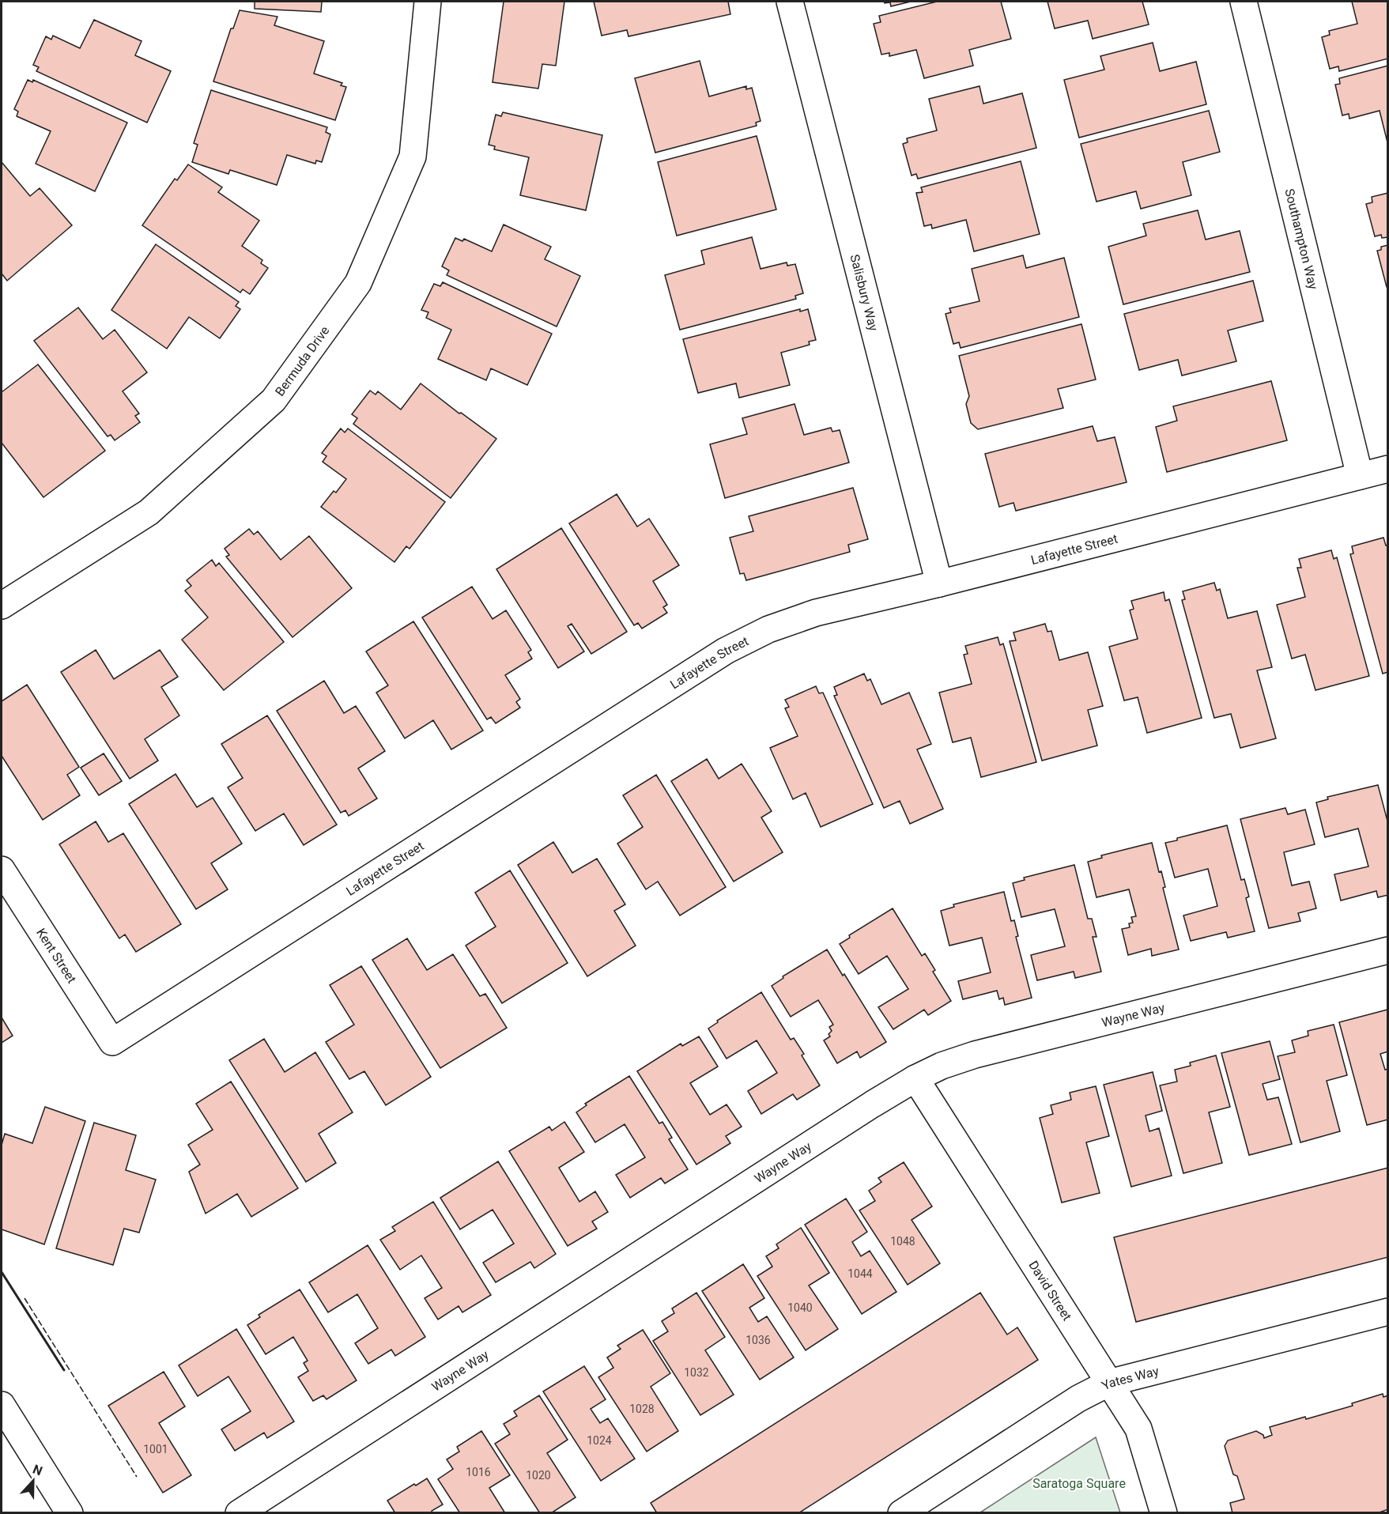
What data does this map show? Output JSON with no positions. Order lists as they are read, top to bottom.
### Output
{
  "streets": {
    "street": [
      "Southampton Way",
      "Salisbury Way",
      "Bermuda Drive",
      "Lafayette Street",
      "Kent Street",
      "Wayne Way",
      "David Street",
      "Yates Way"
    ]
  },
  "crossings": [
    ["Southampton Way", "Lafayette Street"],
    ["Salisbury Way", "Lafayette Street"],
    ["Lafayette Street", "Kent Street"],
    ["Wayne Way", "David Street"],
    ["David Street", "Yates Way"]
  ],
  "parks": ["Saratoga Square"],
  "house_numbers": [
    "1048",
    "1044",
    "1040",
    "1036",
    "1032",
    "1028",
    "1024",
    "1001",
    "1016",
    "1020"
  ],
  "north": "top"
}
